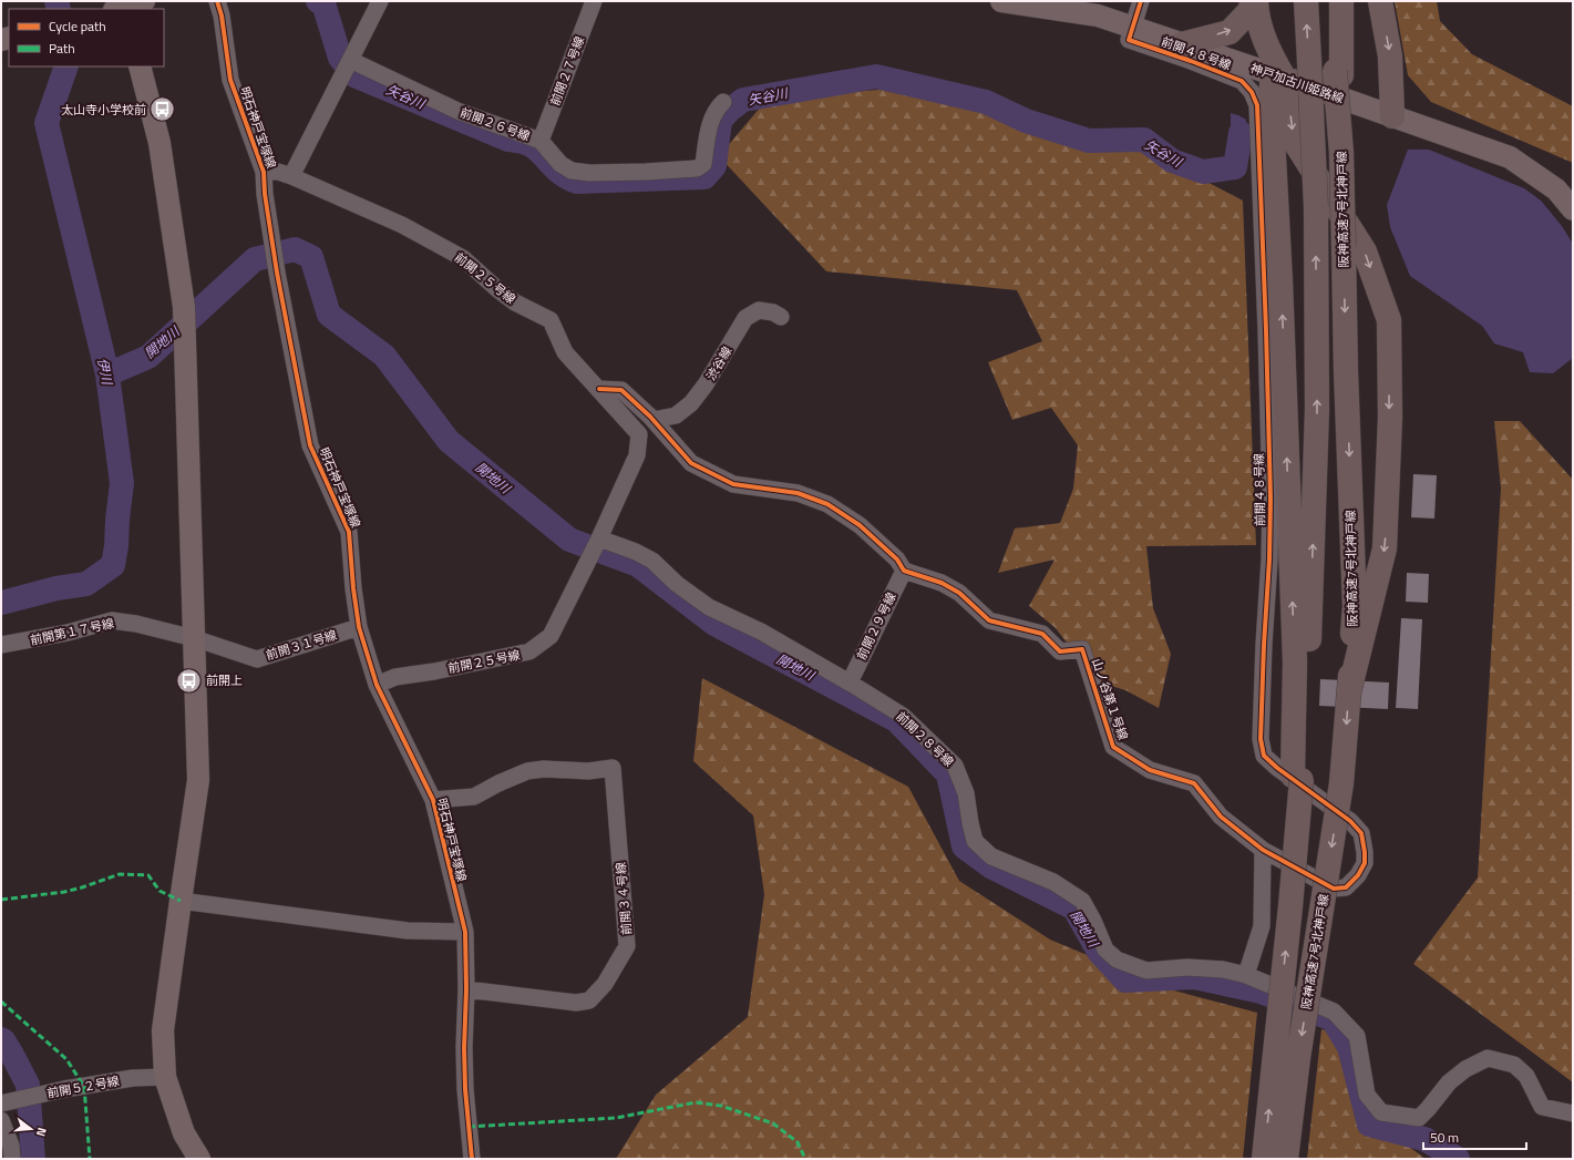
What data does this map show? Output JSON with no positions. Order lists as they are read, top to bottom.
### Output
{
  "streets": {
    "highway": ["阪神高速7号北神戸線"],
    "main road": ["神戸加古川姫路線"],
    "street": [
      "前開４８号線",
      "前開２７号線",
      "前開２６号線",
      "明石神戸宝塚線",
      "前開２５号線",
      "渋谷線",
      "前開２９号線",
      "前開第１７号線",
      "前開３１号線",
      "山ノ谷第１号線",
      "前開２８号線",
      "前開３４号線",
      "前開５２号線"
    ]
  },
  "crossings": [
    ["前開４８号線", "神戸加古川姫路線"],
    ["前開４８号線", "山ノ谷第１号線"],
    ["前開２７号線", "前開２６号線"],
    ["明石神戸宝塚線", "前開２５号線"],
    ["明石神戸宝塚線", "前開３１号線"],
    ["明石神戸宝塚線", "前開３４号線"],
    ["前開２５号線", "前開２８号線"],
    ["前開２９号線", "山ノ谷第１号線"],
    ["前開２９号線", "前開２８号線"],
    ["前開第１７号線", "前開３１号線"]
  ],
  "water": ["矢谷川", "開地川", "伊川"],
  "places": {
    "bus stop": ["太山寺小学校前", "前開上"]
  },
  "legend": ["Cycle path", "Path"],
  "scale_bar": "50 m",
  "north": "right"
}
